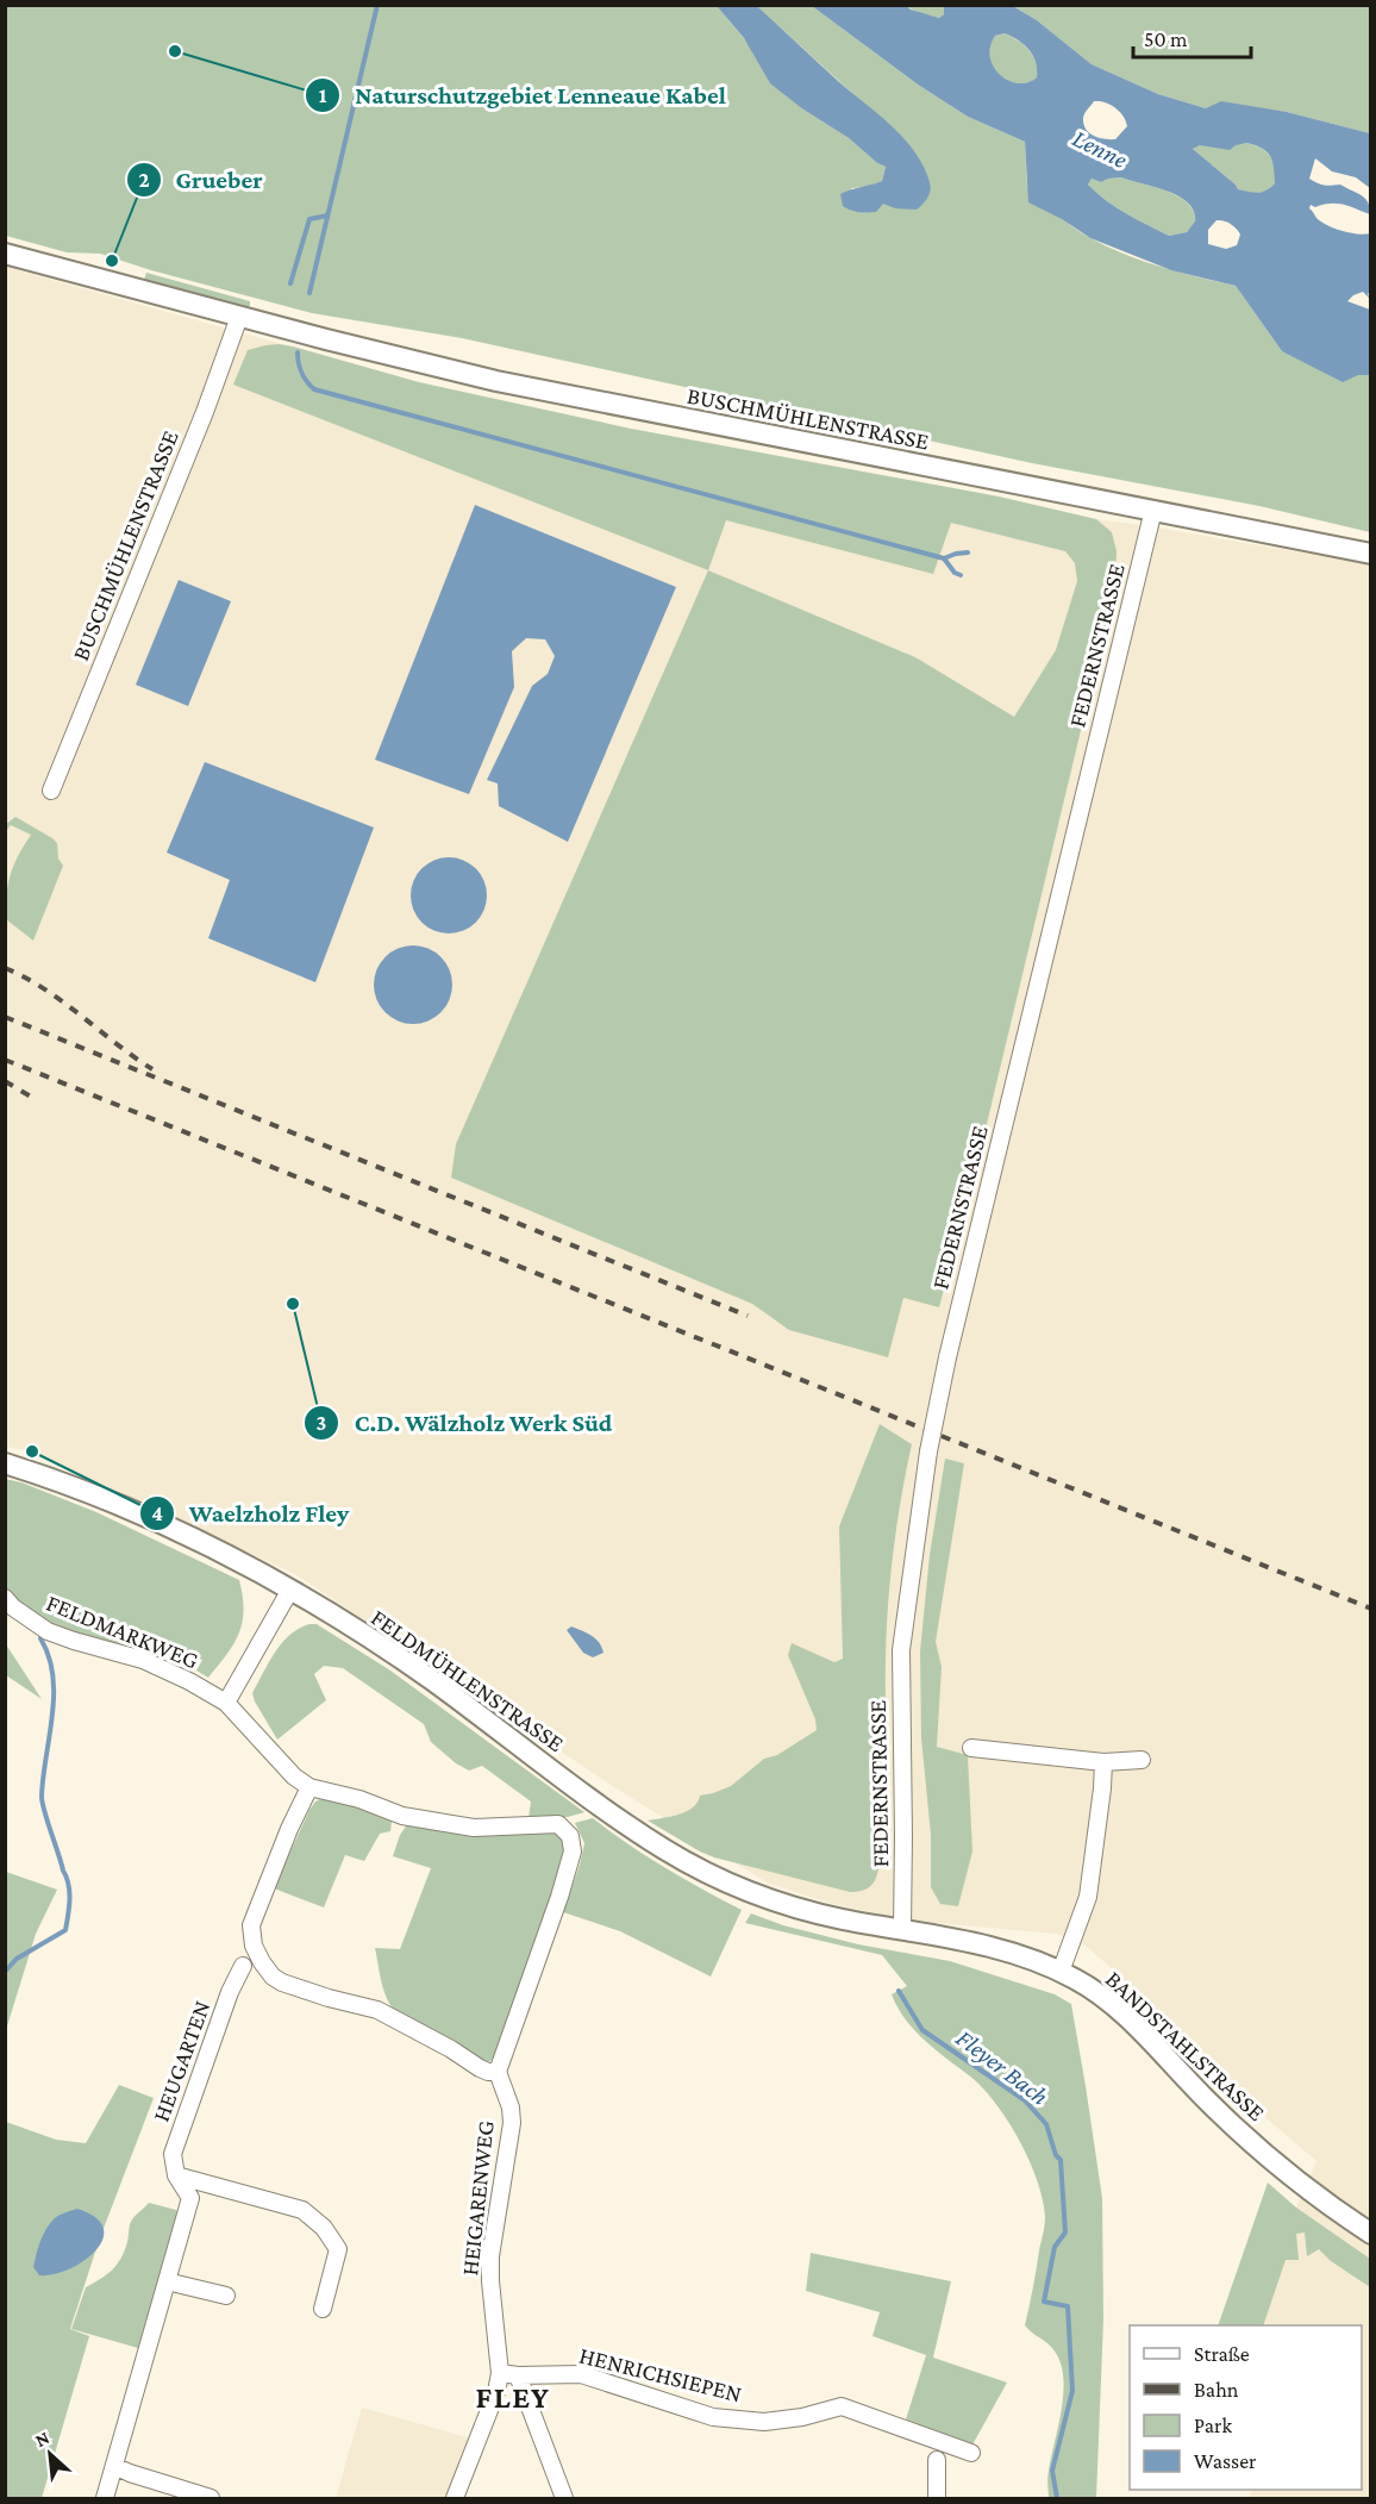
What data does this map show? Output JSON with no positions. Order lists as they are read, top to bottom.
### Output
{
  "streets": {
    "street": [
      "BUSCHMÜHLENSTRASSE",
      "FEDERNSTRASSE",
      "FELDMARKWEG",
      "FELDMÜHLENSTRASSE",
      "BANDSTAHLSTRASSE",
      "HEUGARTEN",
      "HEIGARENWEG",
      "HENRICHSIEPEN"
    ]
  },
  "crossings": [
    ["BUSCHMÜHLENSTRASSE", "FEDERNSTRASSE"],
    ["FEDERNSTRASSE", "FELDMÜHLENSTRASSE"],
    ["FEDERNSTRASSE", "BANDSTAHLSTRASSE"],
    ["FELDMARKWEG", "HEIGARENWEG"],
    ["FELDMÜHLENSTRASSE", "BANDSTAHLSTRASSE"],
    ["HEIGARENWEG", "HENRICHSIEPEN"]
  ],
  "districts": ["FLEY"],
  "water": ["Lenne", "Fleyer Bach"],
  "places": [
    "Naturschutzgebiet Lenneaue Kabel",
    "Grueber",
    "C.D. Wälzholz Werk Süd",
    "Waelzholz Fley"
  ],
  "legend": [
    "Straße",
    "Bahn",
    "Park",
    "Wasser"
  ],
  "scale_bar": "50 m",
  "north": "top left"
}
